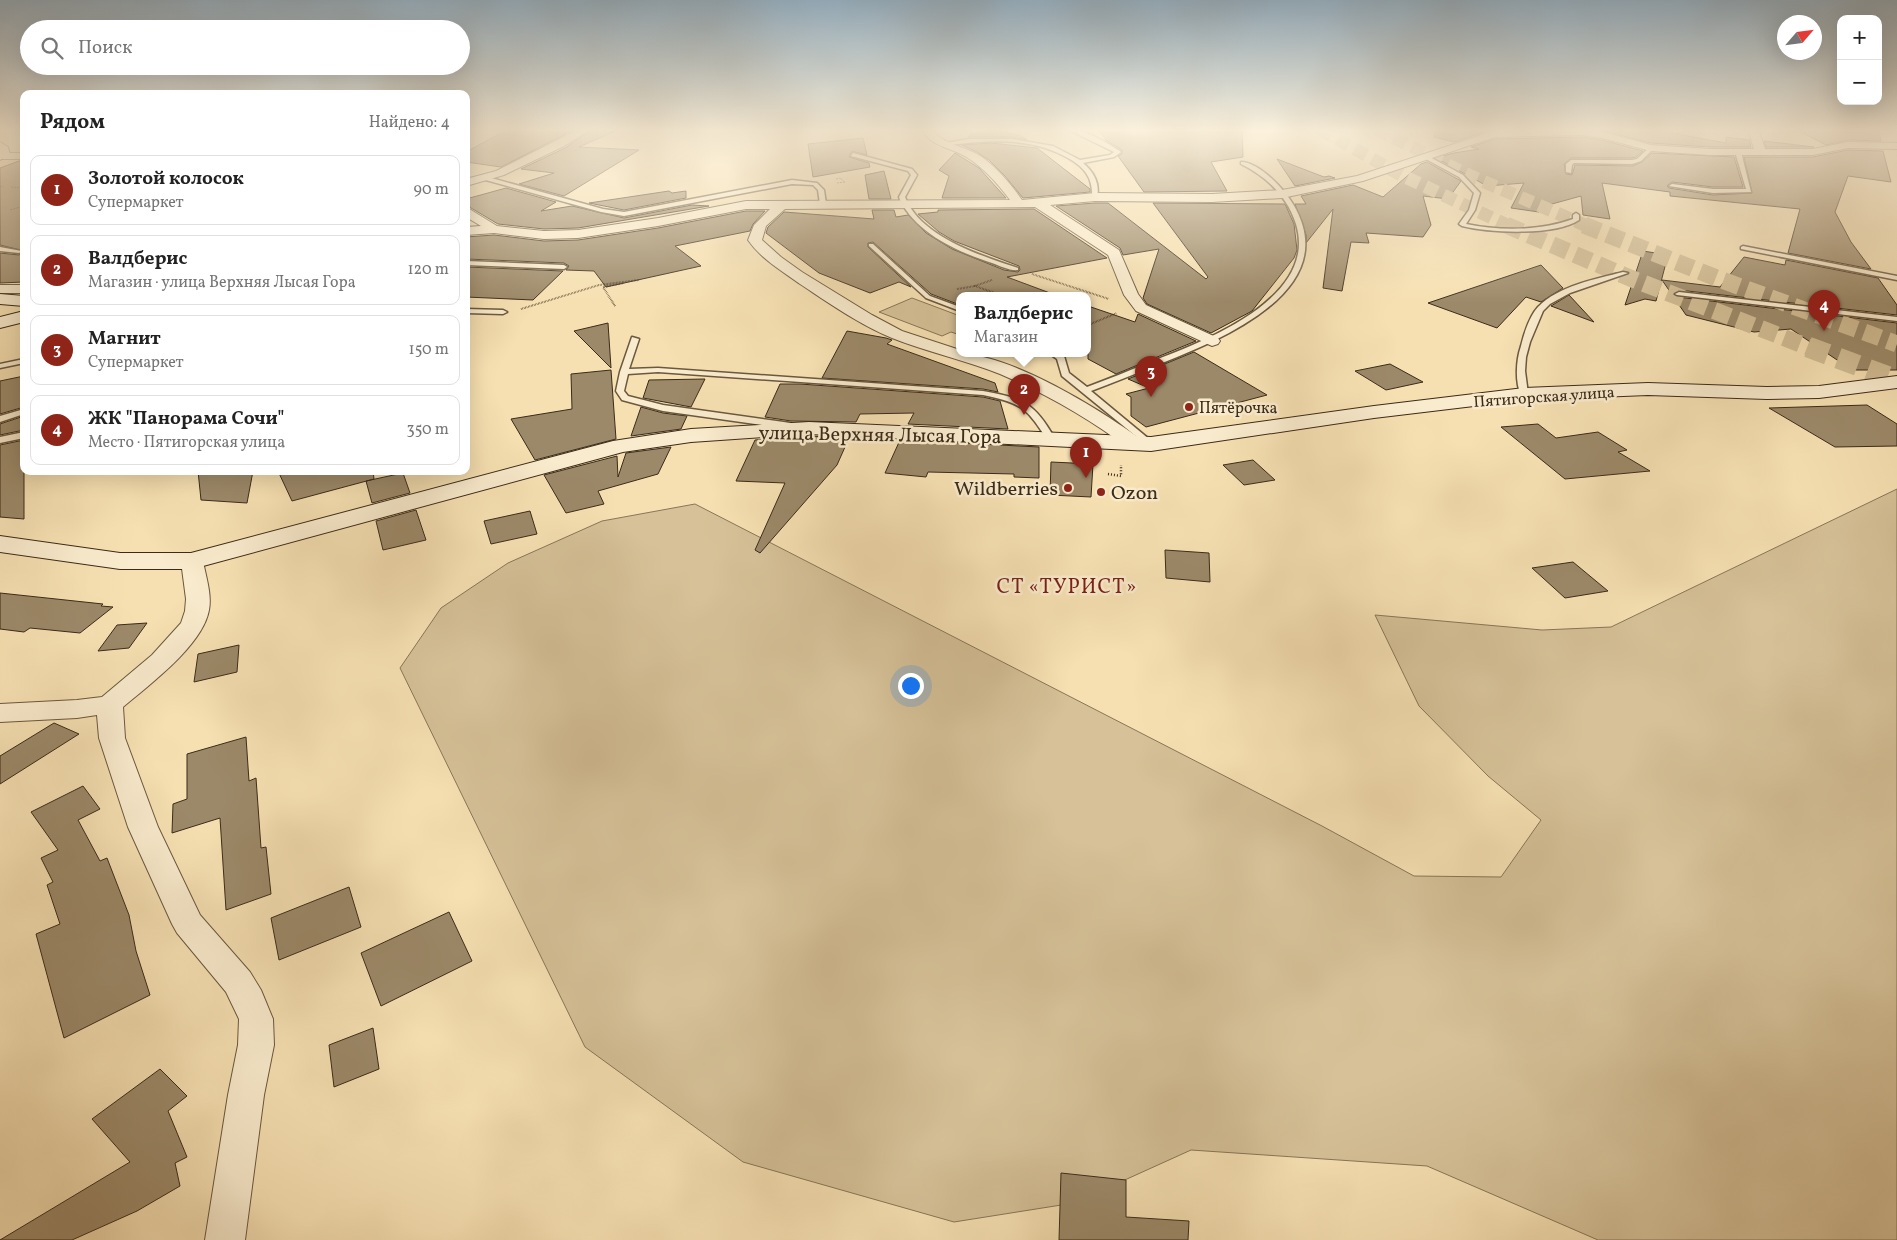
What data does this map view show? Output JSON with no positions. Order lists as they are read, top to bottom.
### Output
{
  "streets": {
    "street": ["Пятигорская улица", "улица Верхняя Лысая Гора"]
  },
  "crossings": [
    ["Пятигорская улица", "улица Верхняя Лысая Гора"]
  ],
  "districts": ["СТ «ТУРИСТ»"],
  "places": ["Пятёрочка", "Wildberries", "Ozon"],
  "north": "top right",
  "page": {
    "map_buttons": ["+", "−"],
    "search": "Поиск",
    "heading": ["Рядом", "Найдено: 4"],
    "list": [
      {
        "mark": "1",
        "name": "Золотой колосок",
        "note": "Супермаркет",
        "value": "90 m"
      },
      {
        "mark": "2",
        "name": "Валдберис",
        "note": "Магазин · улица Верхняя Лысая Гора",
        "value": "120 m"
      },
      {
        "mark": "3",
        "name": "Магнит",
        "note": "Супермаркет",
        "value": "150 m"
      },
      {
        "mark": "4",
        "name": "ЖК \"Панорама Сочи\"",
        "note": "Место · Пятигорская улица",
        "value": "350 m"
      }
    ],
    "pins": [
      "4",
      "3",
      "2",
      "1"
    ],
    "popup": ["Валдберис", "Магазин"]
  }
}
